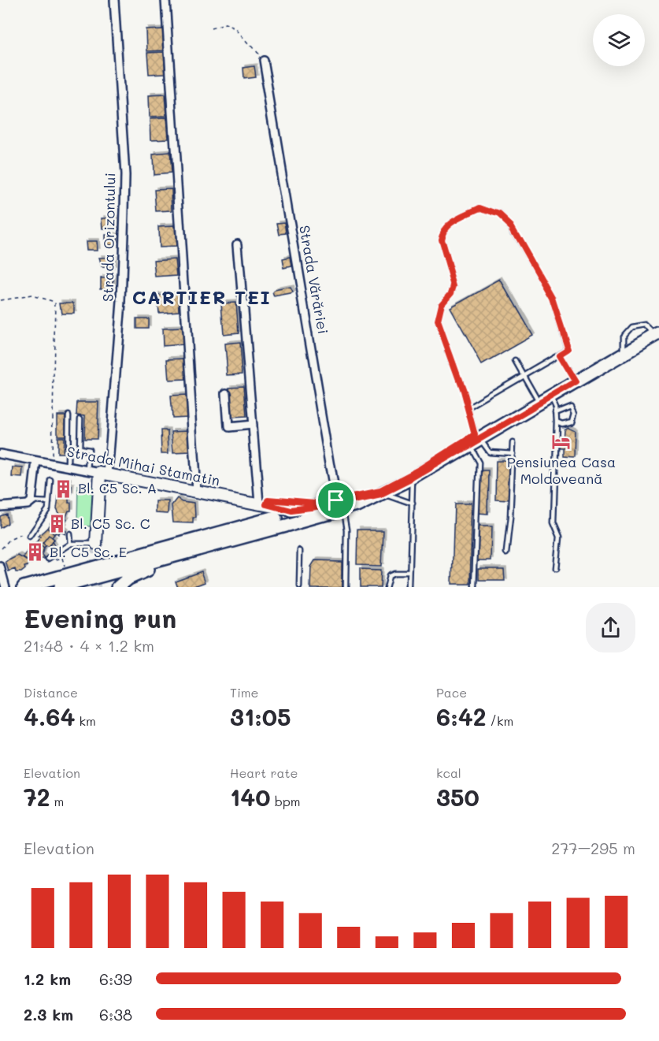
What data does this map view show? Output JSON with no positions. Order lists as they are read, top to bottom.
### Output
{
  "streets": {
    "street": ["Strada Orizontului", "Strada Vărăriei", "Strada Mihai Stamatin"]
  },
  "crossings": [
    ["Strada Orizontului", "Strada Mihai Stamatin"]
  ],
  "districts": ["CARTIER TEI"],
  "places": {
    "hotel": ["Pensiunea Casa Moldoveană"],
    "building": ["Bl. C5 Sc. A", "Bl. C5 Sc. C", "Bl. C5 Sc. E"]
  },
  "page": {
    "heading": ["Evening run", "21:48 · 4 × 1.2 km"],
    "stats": [
      ["Distance", "4.64 km"],
      ["Time", "31:05"],
      ["Pace", "6:42 /km"],
      ["Elevation", "72 m"],
      ["Heart rate", "140 bpm"],
      ["kcal", "350"]
    ],
    "chart": ["Elevation", "277–295 m"],
    "list": [
      {
        "name": "1.2 km",
        "note": "6:39"
      },
      {
        "name": "2.3 km",
        "note": "6:38"
      }
    ]
  }
}
